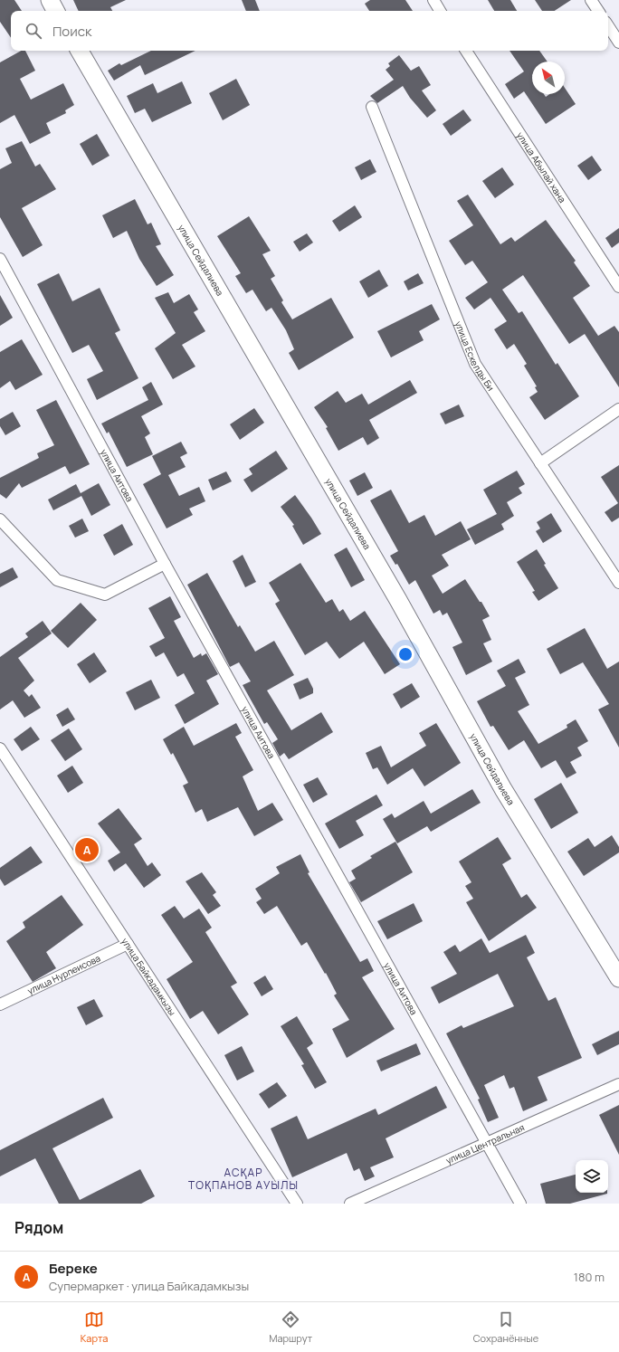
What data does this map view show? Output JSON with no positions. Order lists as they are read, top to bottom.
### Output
{
  "streets": {
    "main road": ["улица Сейдалиева"],
    "street": [
      "улица Абылай хана",
      "улица Ескелды Би",
      "улица Аитова",
      "улица Нурпеисова",
      "улица Байкадамкызы",
      "улица Центральная"
    ]
  },
  "crossings": [
    ["улица Аитова", "улица Центральная"],
    ["улица Нурпеисова", "улица Байкадамкызы"]
  ],
  "districts": ["АСҚАР ТОҚПАНОВ АУЫЛЫ"],
  "north": "top left",
  "page": {
    "search": "Поиск",
    "pins": "A",
    "heading": "Рядом",
    "list": [
      {
        "mark": "A",
        "name": "Береке",
        "note": "Супермаркет · улица Байкадамкызы",
        "value": "180 m"
      }
    ],
    "nav": ["Карта", "Маршрут", "Сохранённые"]
  }
}
